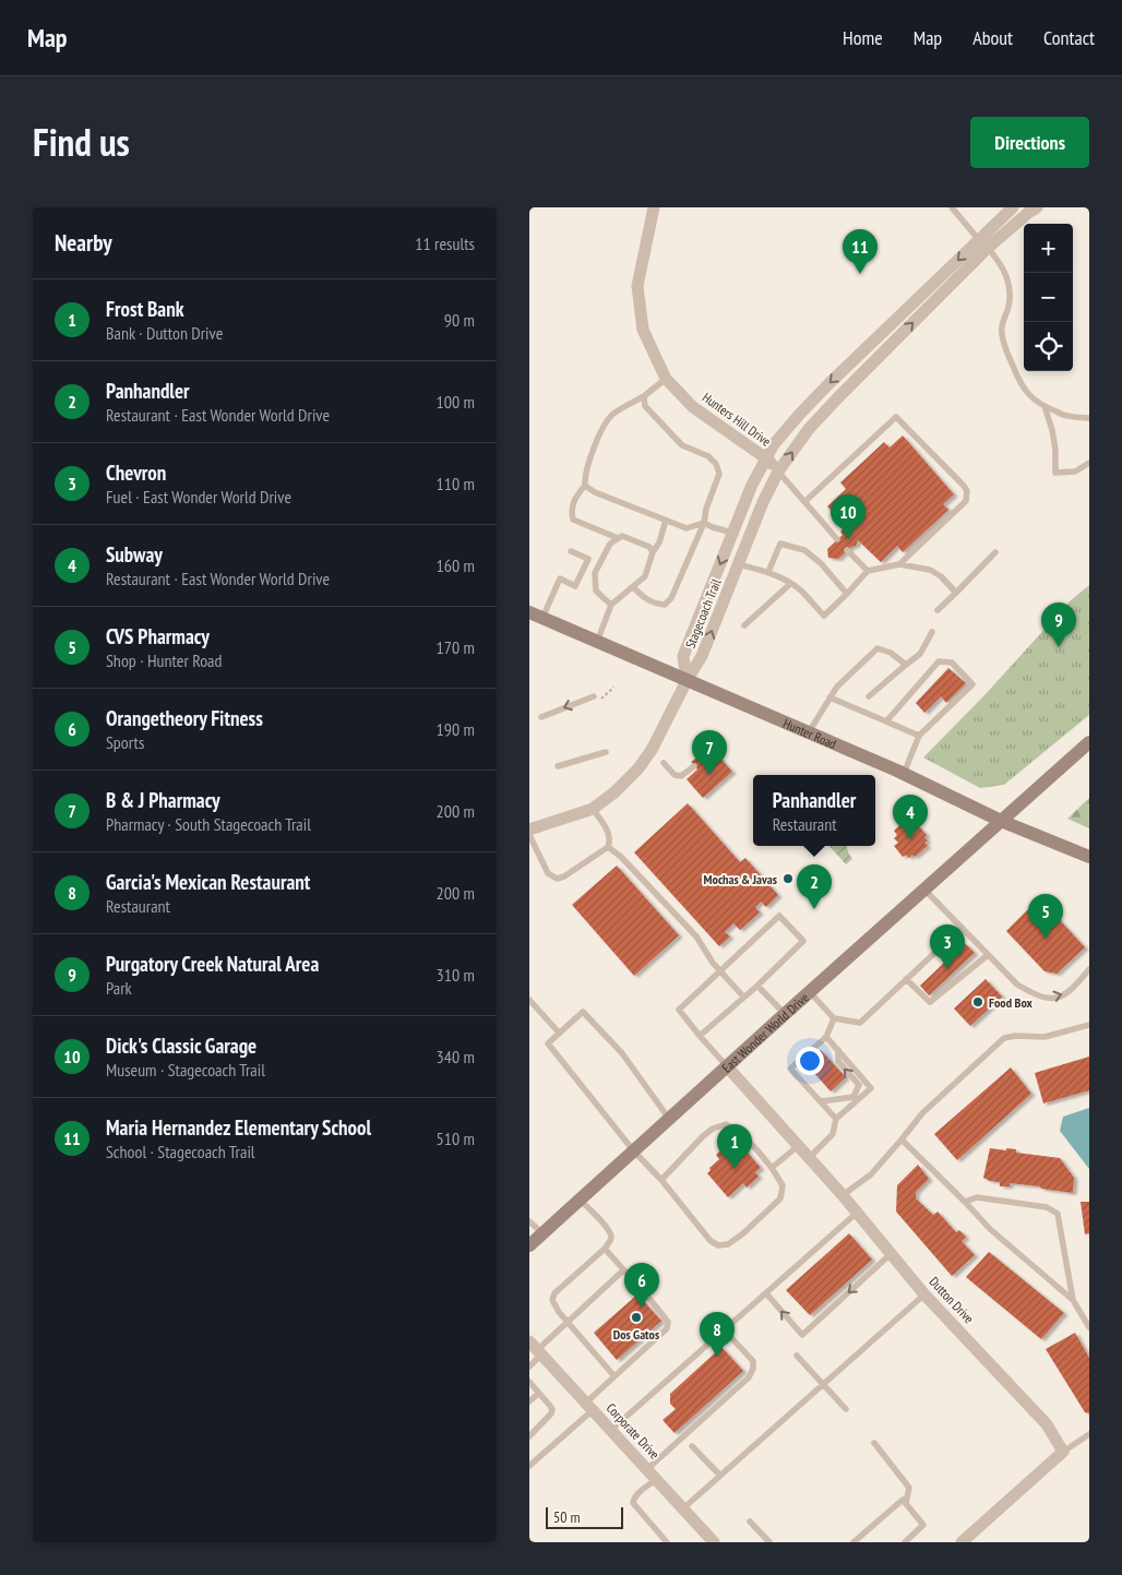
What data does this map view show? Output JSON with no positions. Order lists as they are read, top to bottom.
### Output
{
  "streets": {
    "main road": ["Hunter Road", "East Wonder World Drive"],
    "street": [
      "Hunters Hill Drive",
      "Stagecoach Trail",
      "Dutton Drive",
      "Corporate Drive"
    ]
  },
  "crossings": [
    ["Hunters Hill Drive", "Stagecoach Trail"],
    ["Stagecoach Trail", "Hunter Road"],
    ["Hunter Road", "East Wonder World Drive"],
    ["East Wonder World Drive", "Dutton Drive"]
  ],
  "places": ["Mochas & Javas", "Food Box", "Dos Gatos"],
  "scale_bar": "50 m",
  "page": {
    "header": "Map",
    "nav": [
      "Home",
      "Map",
      "About",
      "Contact"
    ],
    "title": "Find us",
    "buttons": "Directions",
    "heading": ["Nearby", "11 results"],
    "map_buttons": ["+", "−"],
    "pins": [
      "11",
      "10",
      "9",
      "7",
      "4",
      "2",
      "5",
      "3",
      "1",
      "6",
      "8"
    ],
    "list": [
      {
        "mark": "1",
        "name": "Frost Bank",
        "note": "Bank · Dutton Drive",
        "value": "90 m"
      },
      {
        "mark": "2",
        "name": "Panhandler",
        "note": "Restaurant · East Wonder World Drive",
        "value": "100 m"
      },
      {
        "mark": "3",
        "name": "Chevron",
        "note": "Fuel · East Wonder World Drive",
        "value": "110 m"
      },
      {
        "mark": "4",
        "name": "Subway",
        "note": "Restaurant · East Wonder World Drive",
        "value": "160 m"
      },
      {
        "mark": "5",
        "name": "CVS Pharmacy",
        "note": "Shop · Hunter Road",
        "value": "170 m"
      },
      {
        "mark": "6",
        "name": "Orangetheory Fitness",
        "note": "Sports",
        "value": "190 m"
      },
      {
        "mark": "7",
        "name": "B & J Pharmacy",
        "note": "Pharmacy · South Stagecoach Trail",
        "value": "200 m"
      },
      {
        "mark": "8",
        "name": "Garcia's Mexican Restaurant",
        "note": "Restaurant",
        "value": "200 m"
      },
      {
        "mark": "9",
        "name": "Purgatory Creek Natural Area",
        "note": "Park",
        "value": "310 m"
      },
      {
        "mark": "10",
        "name": "Dick's Classic Garage",
        "note": "Museum · Stagecoach Trail",
        "value": "340 m"
      },
      {
        "mark": "11",
        "name": "Maria Hernandez Elementary School",
        "note": "School · Stagecoach Trail",
        "value": "510 m"
      }
    ],
    "popup": ["Panhandler", "Restaurant"],
    "scale": "50 m"
  }
}
